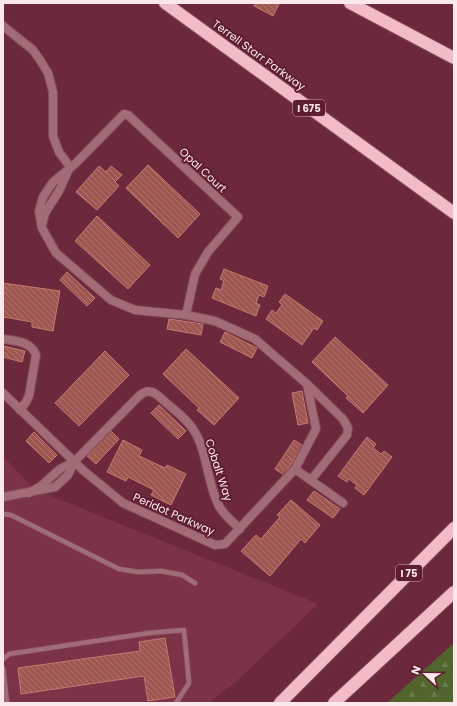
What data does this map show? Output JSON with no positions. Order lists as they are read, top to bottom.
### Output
{
  "streets": {
    "highway": ["Terrell Starr Parkway", "I 675", "I 75"],
    "street": ["Opal Court", "Cobalt Way", "Peridot Parkway"]
  },
  "crossings": [
    ["Cobalt Way", "Peridot Parkway"]
  ],
  "north": "left"
}
